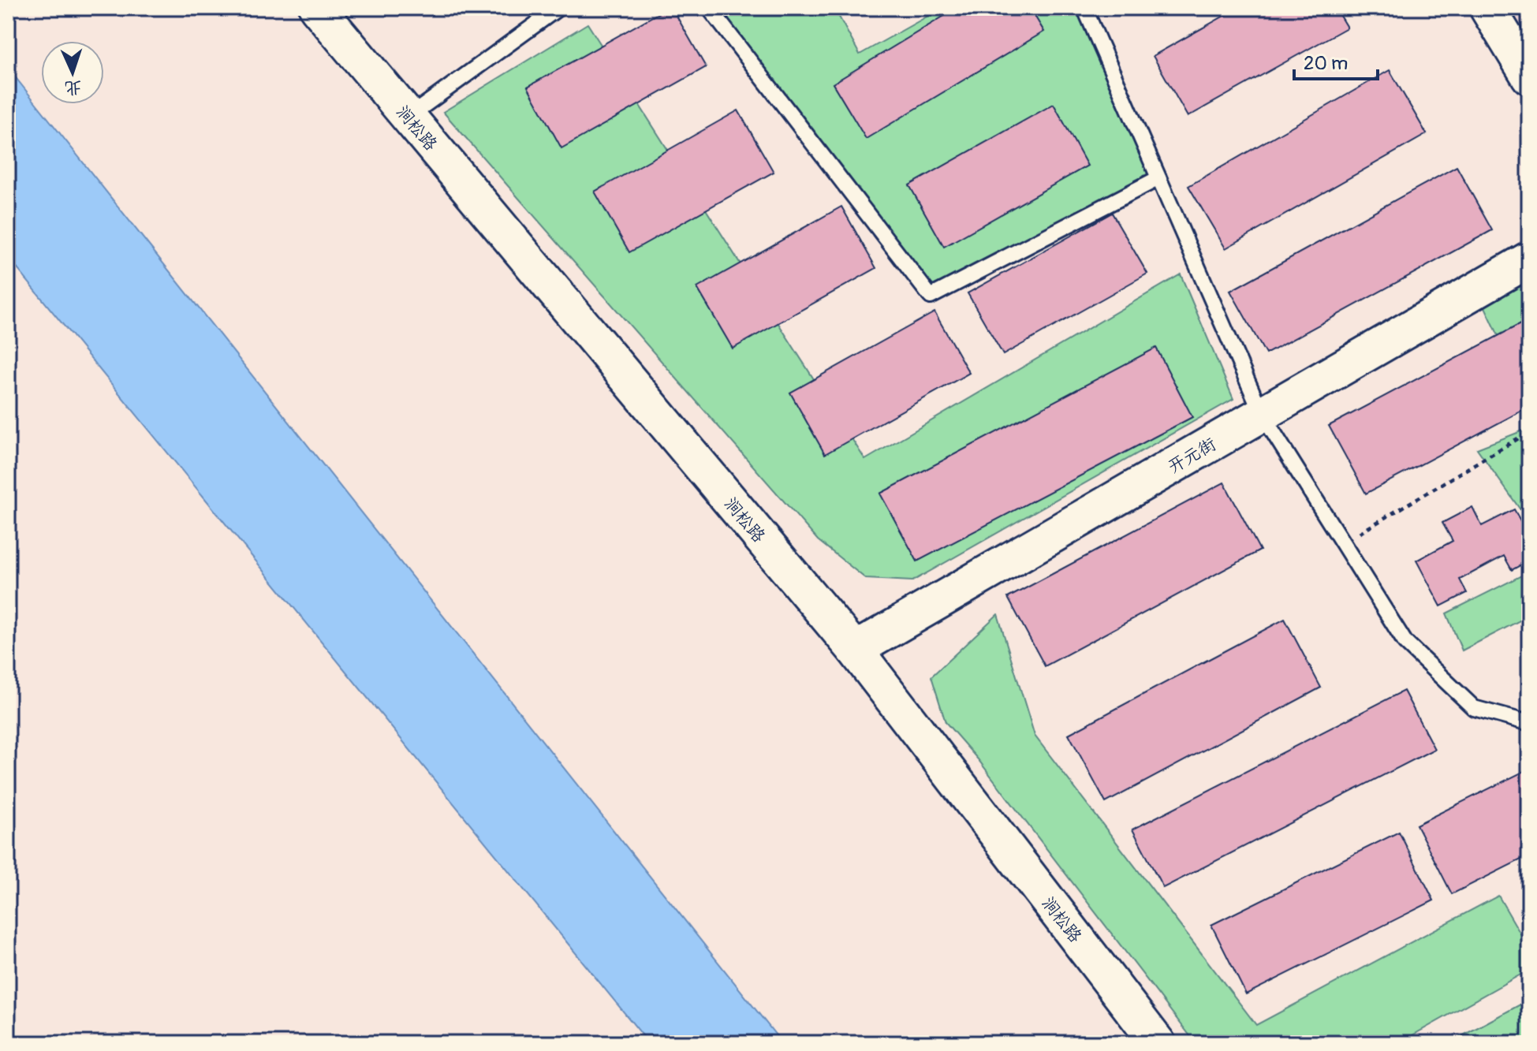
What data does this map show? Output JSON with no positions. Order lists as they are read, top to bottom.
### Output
{
  "streets": {
    "street": ["涧松路", "开元街"]
  },
  "crossings": [
    ["涧松路", "开元街"]
  ],
  "scale_bar": "20 m",
  "north": "bottom"
}
